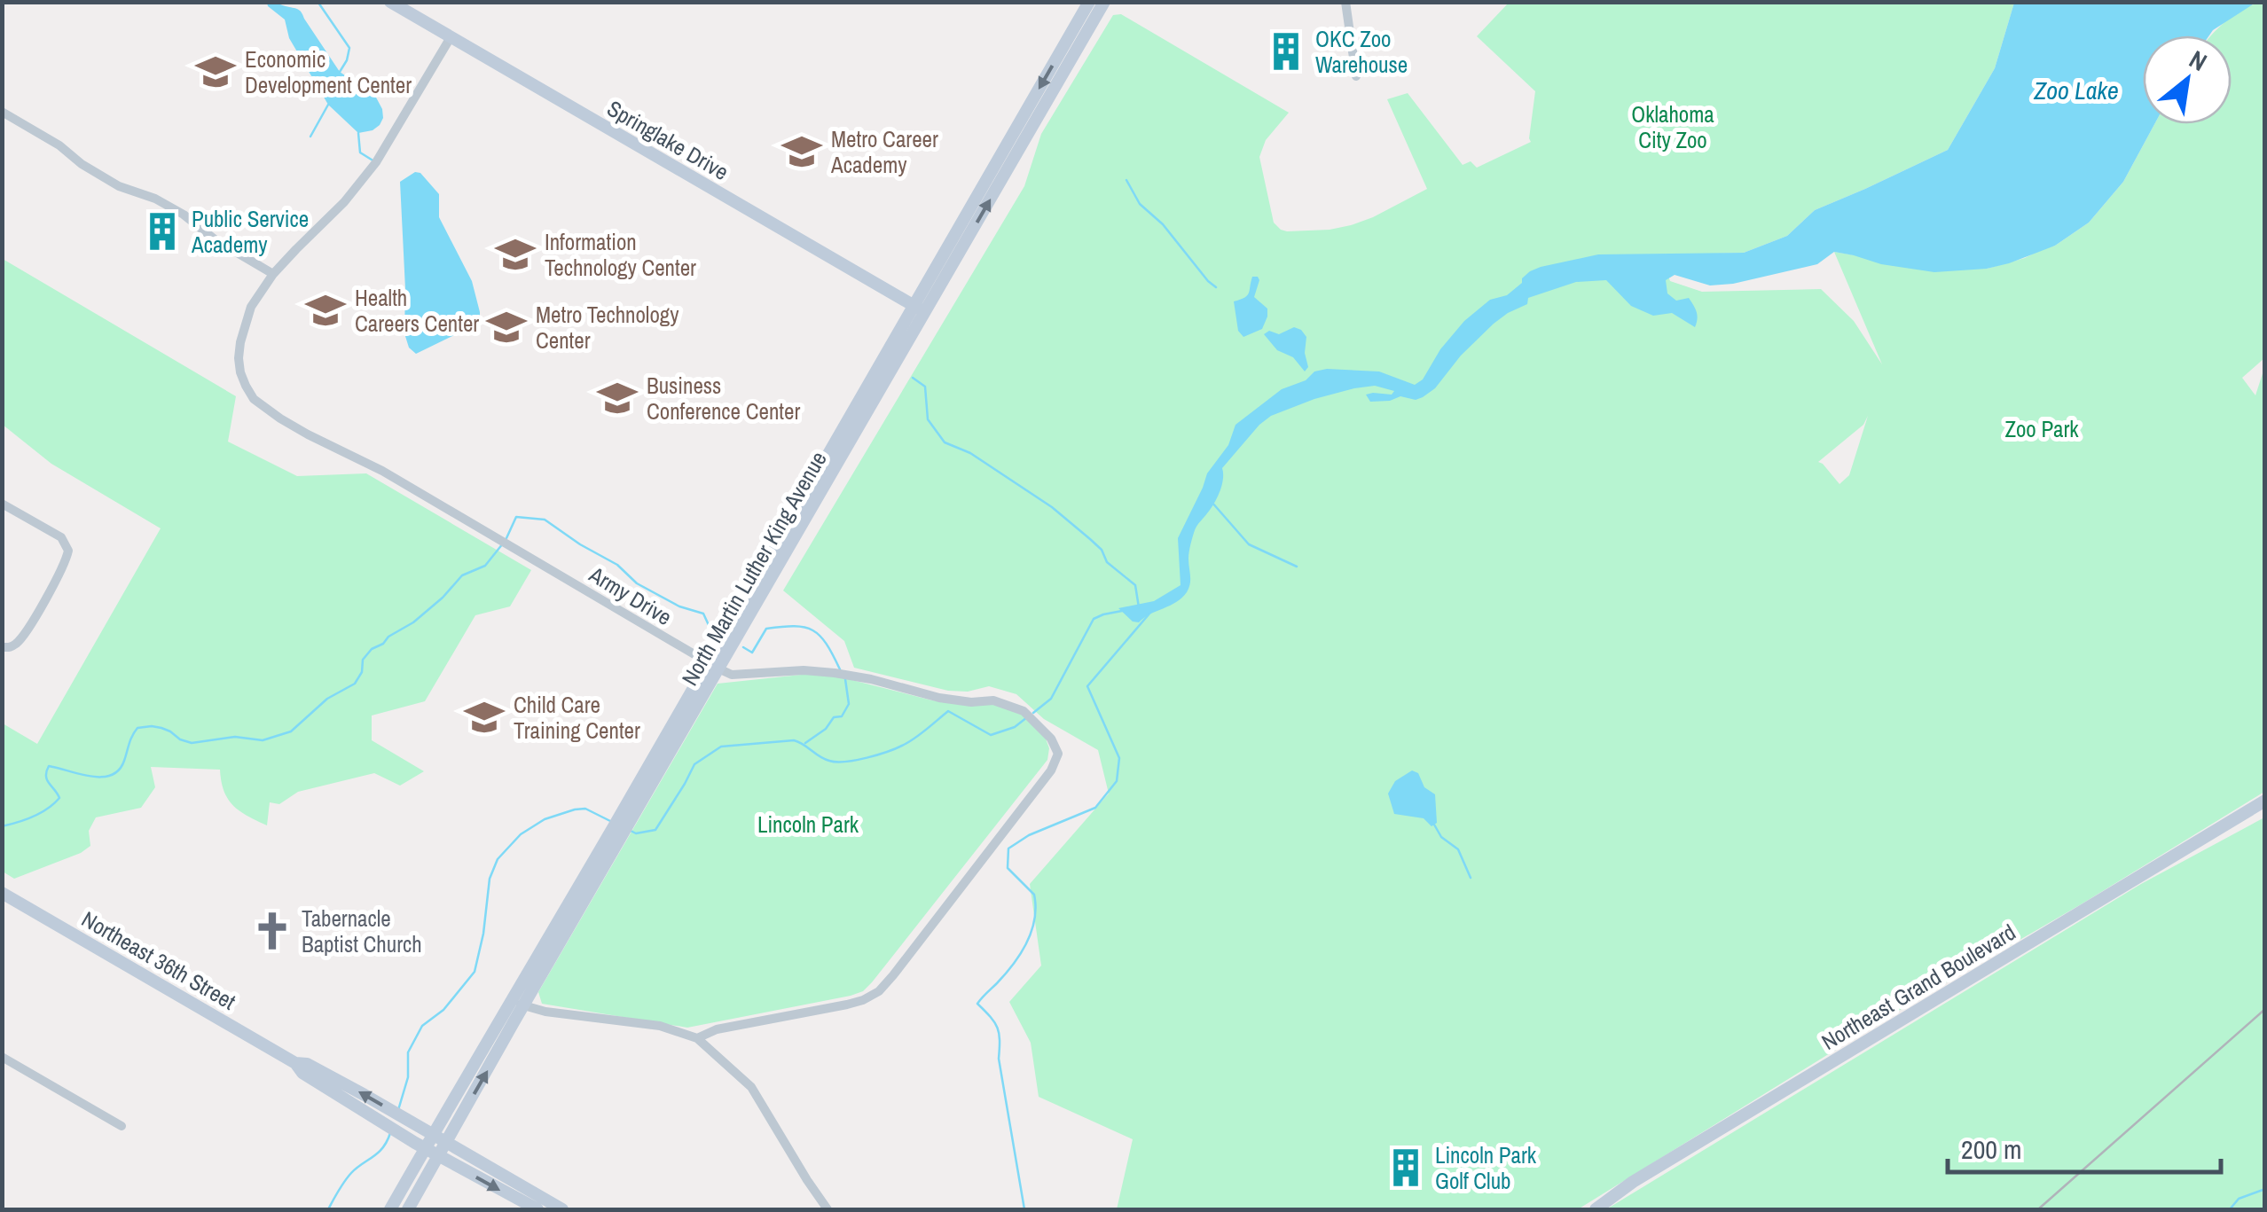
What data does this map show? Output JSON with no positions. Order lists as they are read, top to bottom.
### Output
{
  "streets": {
    "main road": [
      "Springlake Drive",
      "North Martin Luther King Avenue",
      "Northeast 36th Street",
      "Northeast Grand Boulevard"
    ],
    "street": ["Army Drive"]
  },
  "crossings": [
    ["Springlake Drive", "North Martin Luther King Avenue"],
    ["Springlake Drive", "Army Drive"],
    ["North Martin Luther King Avenue", "Army Drive"],
    ["North Martin Luther King Avenue", "Northeast 36th Street"]
  ],
  "water": ["Zoo Lake"],
  "parks": ["Oklahoma City Zoo", "Zoo Park", "Lincoln Park"],
  "places": {
    "building": ["OKC Zoo Warehouse", "Public Service Academy", "Lincoln Park Golf Club"],
    "school or university": [
      "Economic Development Center",
      "Metro Career Academy",
      "Information Technology Center",
      "Health Careers Center",
      "Metro Technology Center",
      "Business Conference Center",
      "Child Care Training Center"
    ],
    "church": ["Tabernacle Baptist Church"]
  },
  "scale_bar": "200 m",
  "north": "top right"
}
